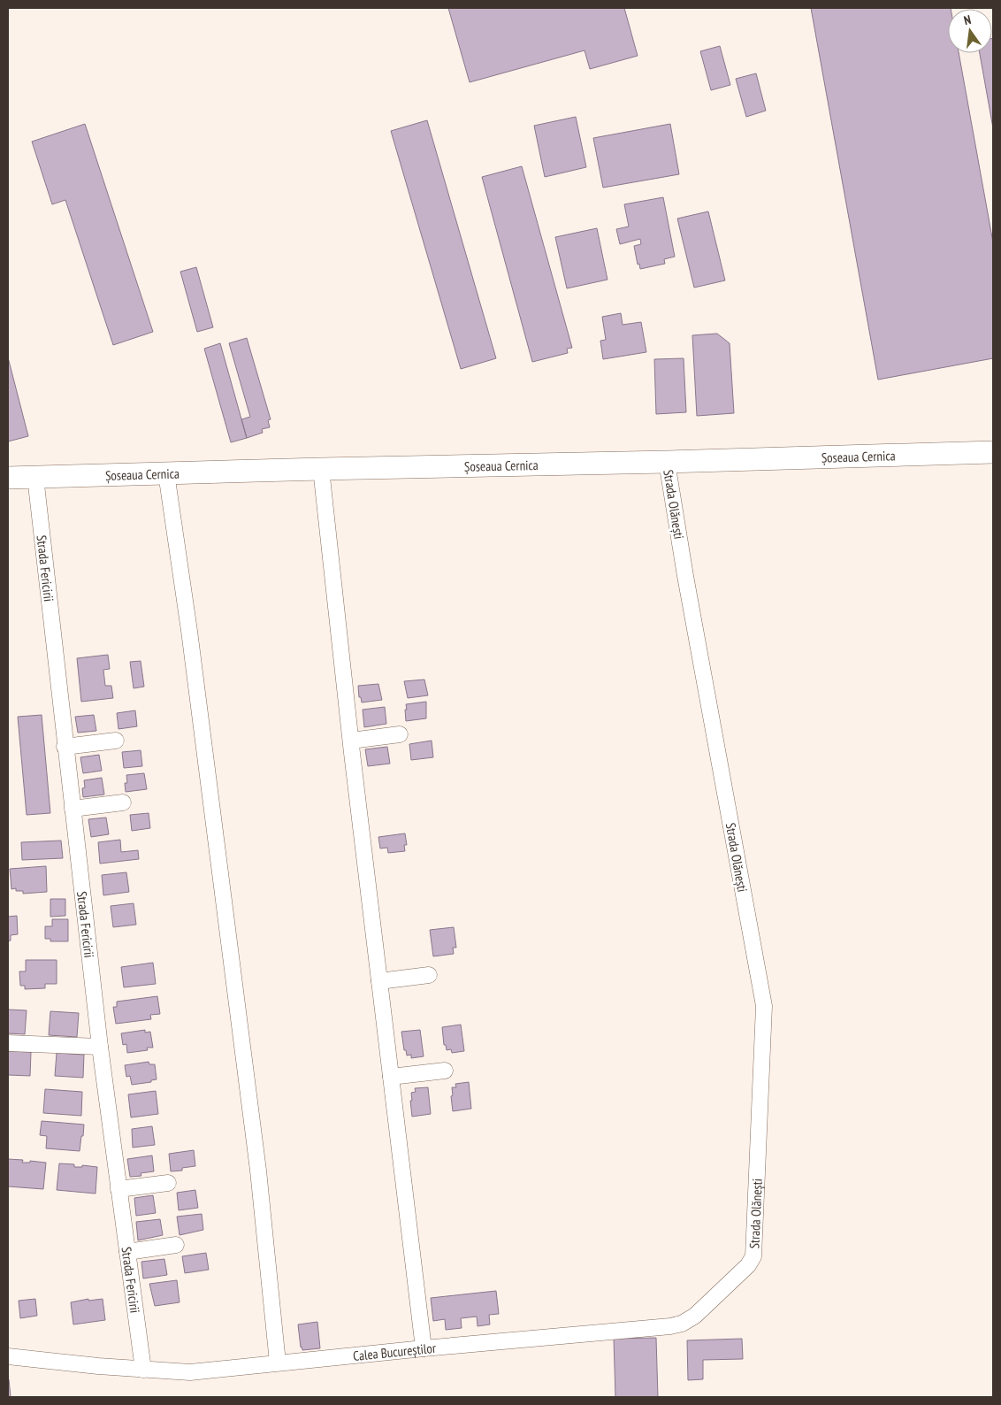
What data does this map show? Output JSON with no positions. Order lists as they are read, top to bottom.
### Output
{
  "streets": {
    "street": [
      "Șoseaua Cernica",
      "Strada Olănești",
      "Strada Fericirii",
      "Calea Bucureștilor"
    ]
  },
  "crossings": [
    ["Șoseaua Cernica", "Strada Olănești"],
    ["Șoseaua Cernica", "Strada Fericirii"],
    ["Strada Olănești", "Calea Bucureștilor"],
    ["Strada Fericirii", "Calea Bucureștilor"]
  ],
  "north": "top"
}
